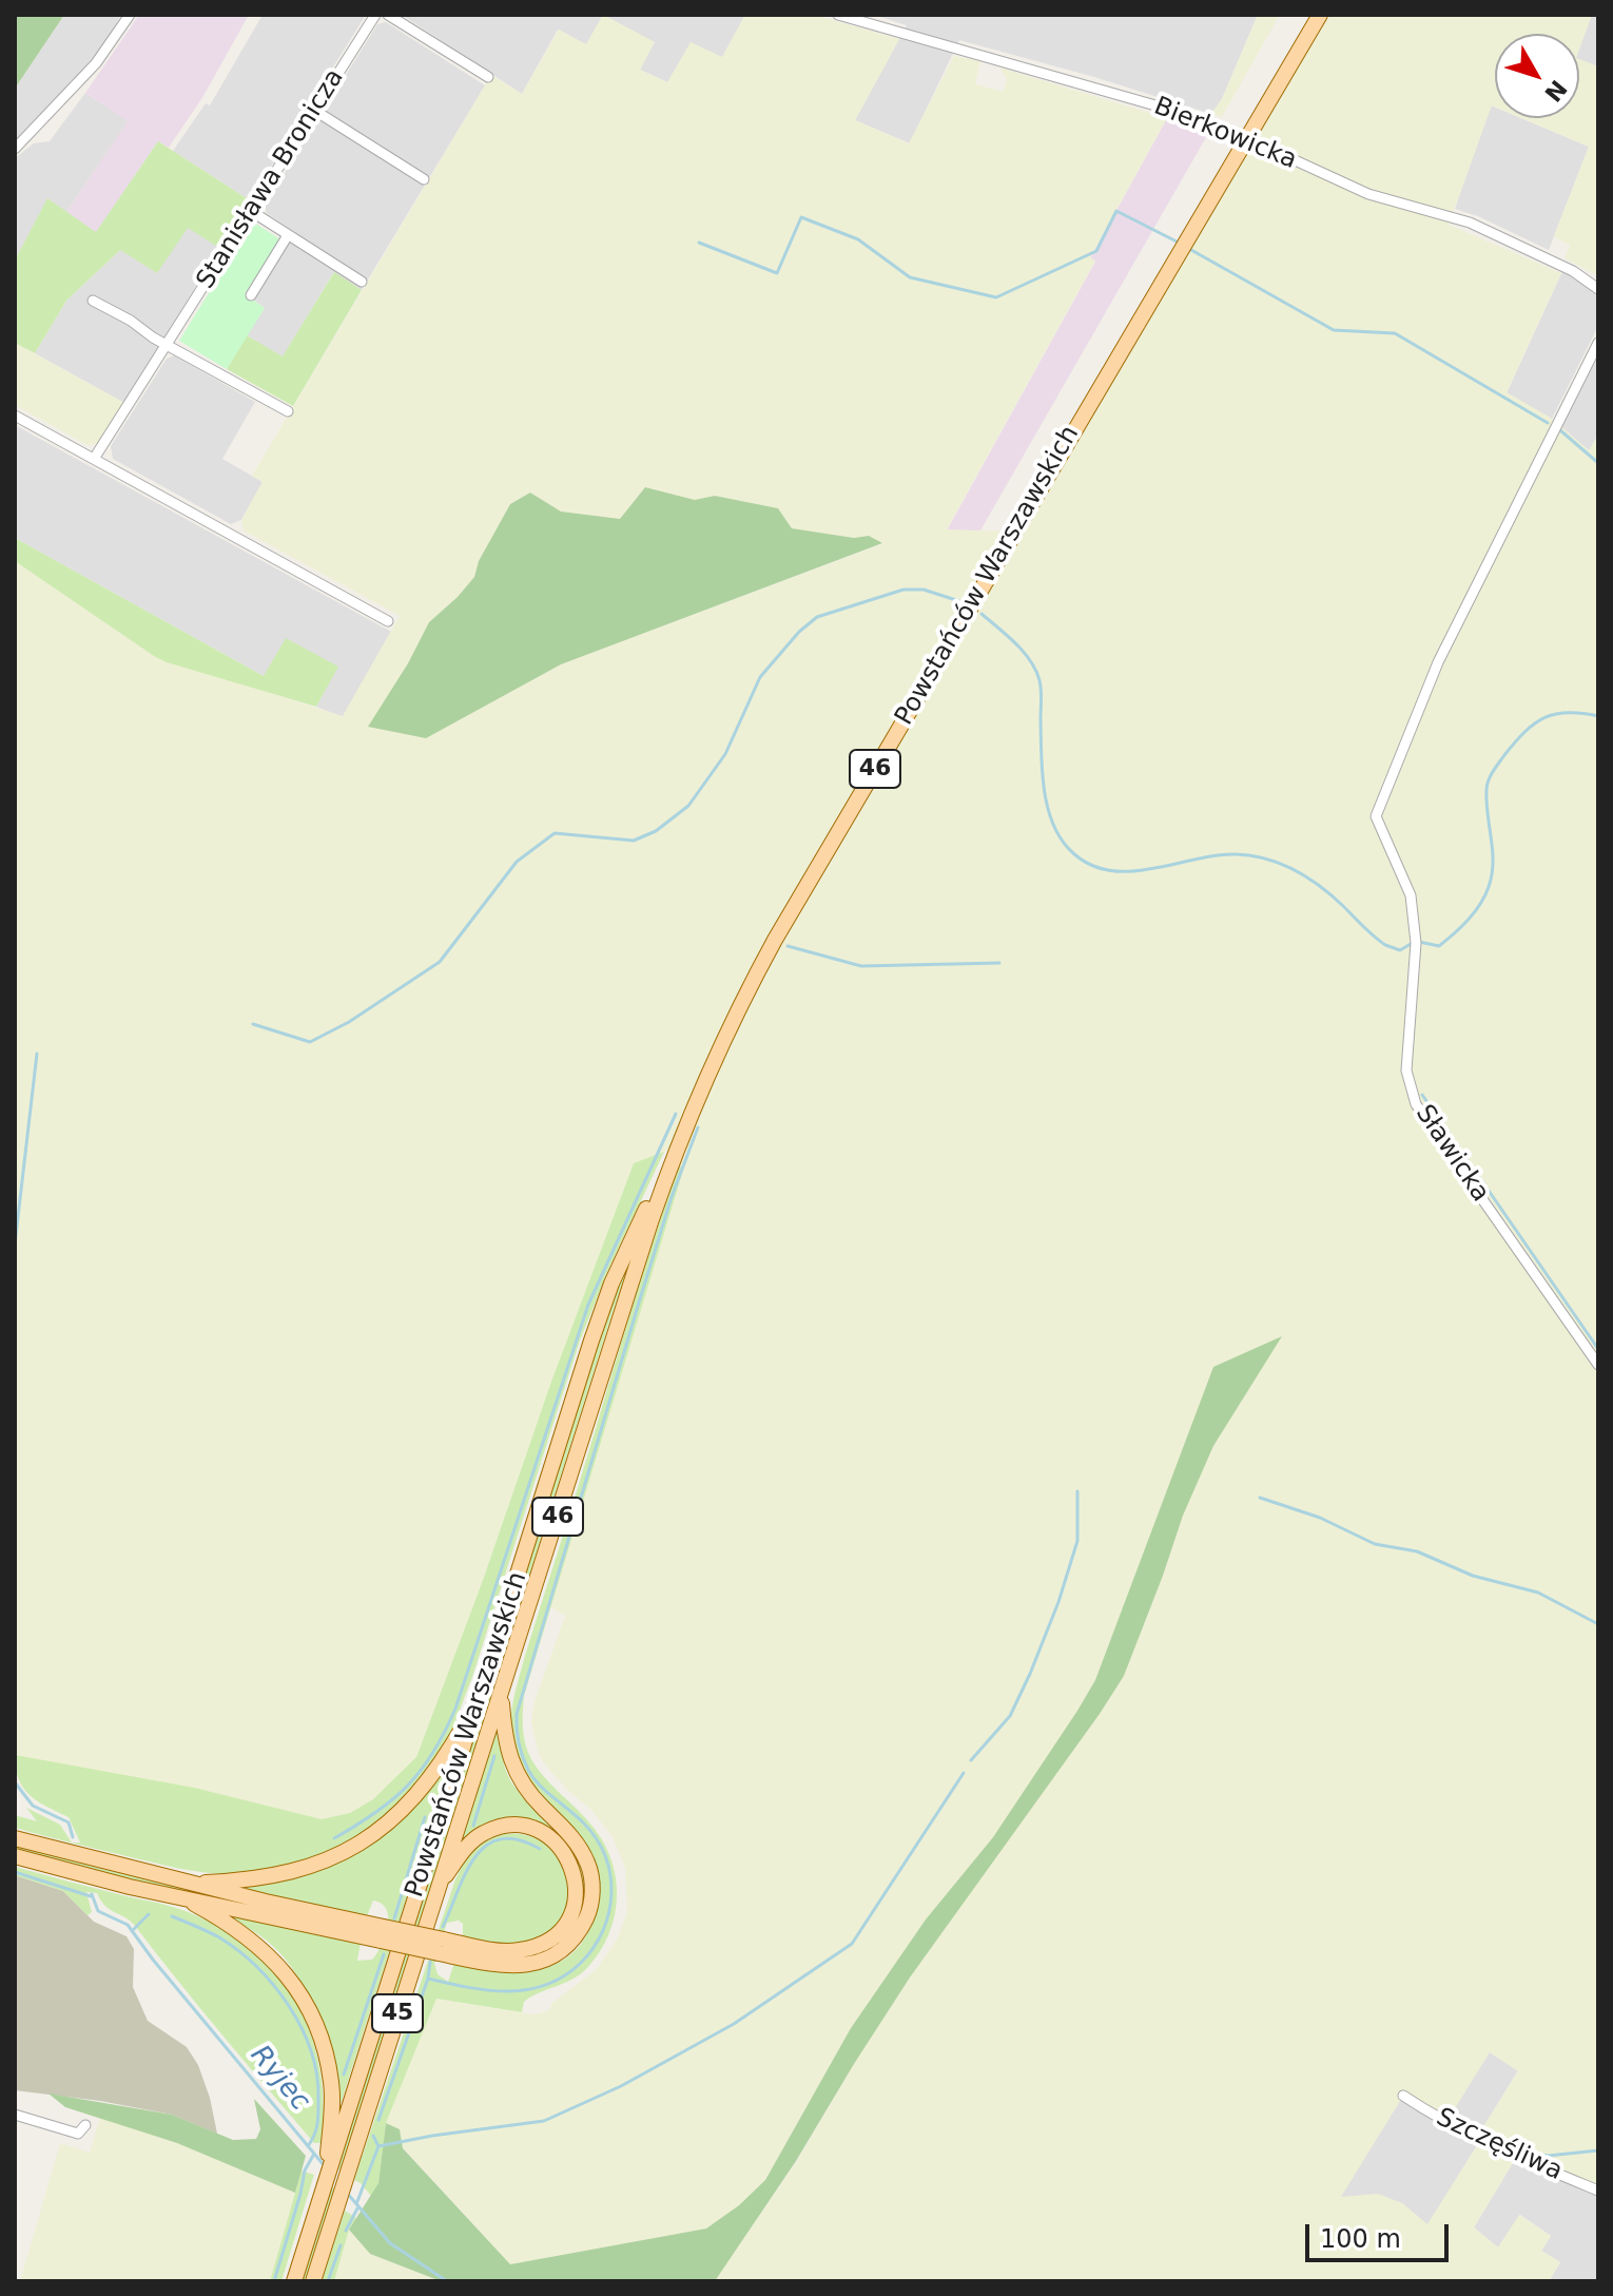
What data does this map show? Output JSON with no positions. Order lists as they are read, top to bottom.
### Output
{
  "streets": {
    "main road": ["Powstańców Warszawskich", "46", "45"],
    "street": [
      "Bierkowicka",
      "Stanisława Bronicza",
      "Sławicka",
      "Szczęśliwa"
    ]
  },
  "crossings": [
    ["Bierkowicka", "Powstańców Warszawskich"]
  ],
  "water": ["Ryjec"],
  "scale_bar": "100 m",
  "north": "bottom right"
}
